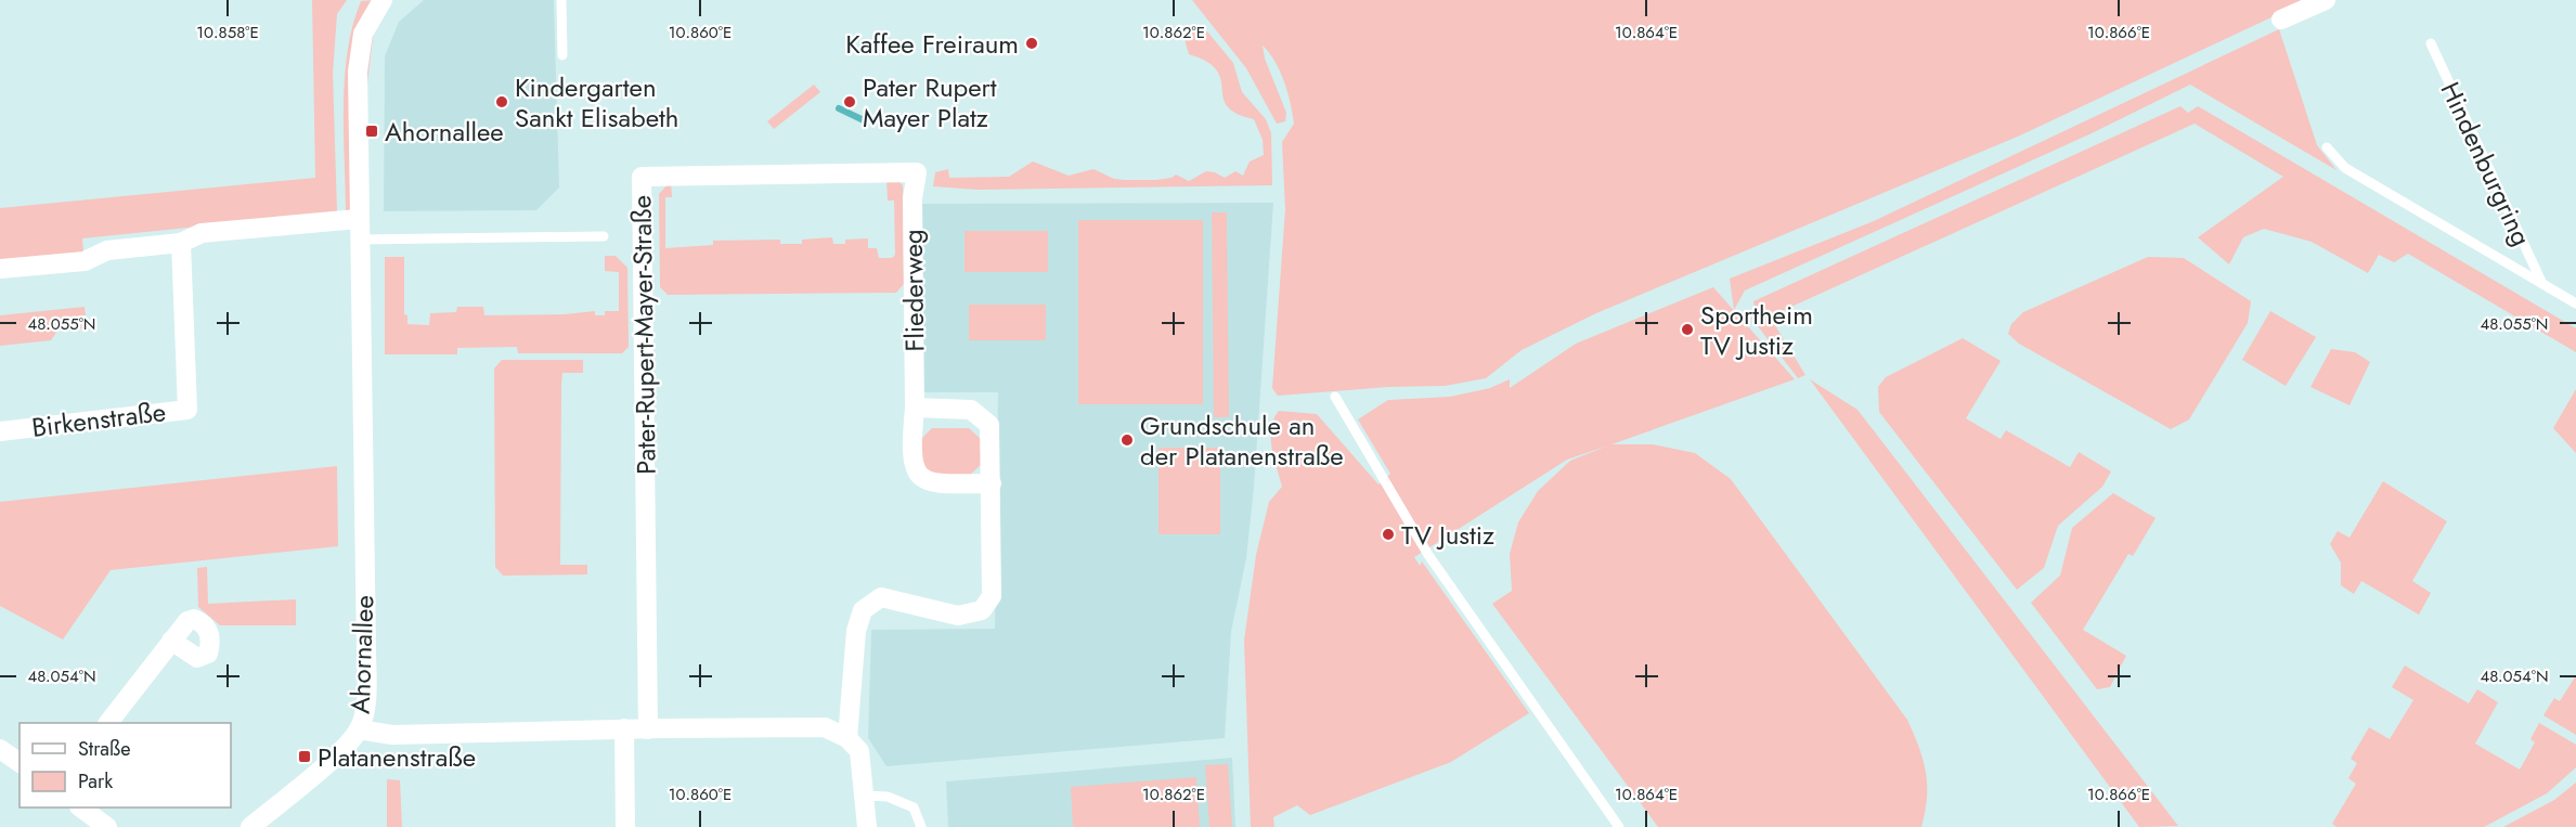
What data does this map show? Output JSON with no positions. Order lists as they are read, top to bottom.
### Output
{
  "streets": {
    "street": [
      "Fliederweg",
      "Pater-Rupert-Mayer-Straße",
      "Birkenstraße",
      "Ahornallee"
    ],
    "lane": ["Hindenburgring"]
  },
  "crossings": [
    ["Fliederweg", "Pater-Rupert-Mayer-Straße"]
  ],
  "places": {
    "other": [
      "Kaffee Freiraum",
      "Kindergarten Sankt Elisabeth",
      "Pater Rupert Mayer Platz",
      "Sportheim TV Justiz",
      "Grundschule an der Platanenstraße",
      "TV Justiz"
    ],
    "transit": ["Ahornallee", "Platanenstraße"]
  },
  "legend": ["Straße", "Park"],
  "coordinates": [
    "10.858°E",
    "10.860°E",
    "10.862°E",
    "10.864°E",
    "10.866°E",
    "48.055°N",
    "48.054°N"
  ]
}
